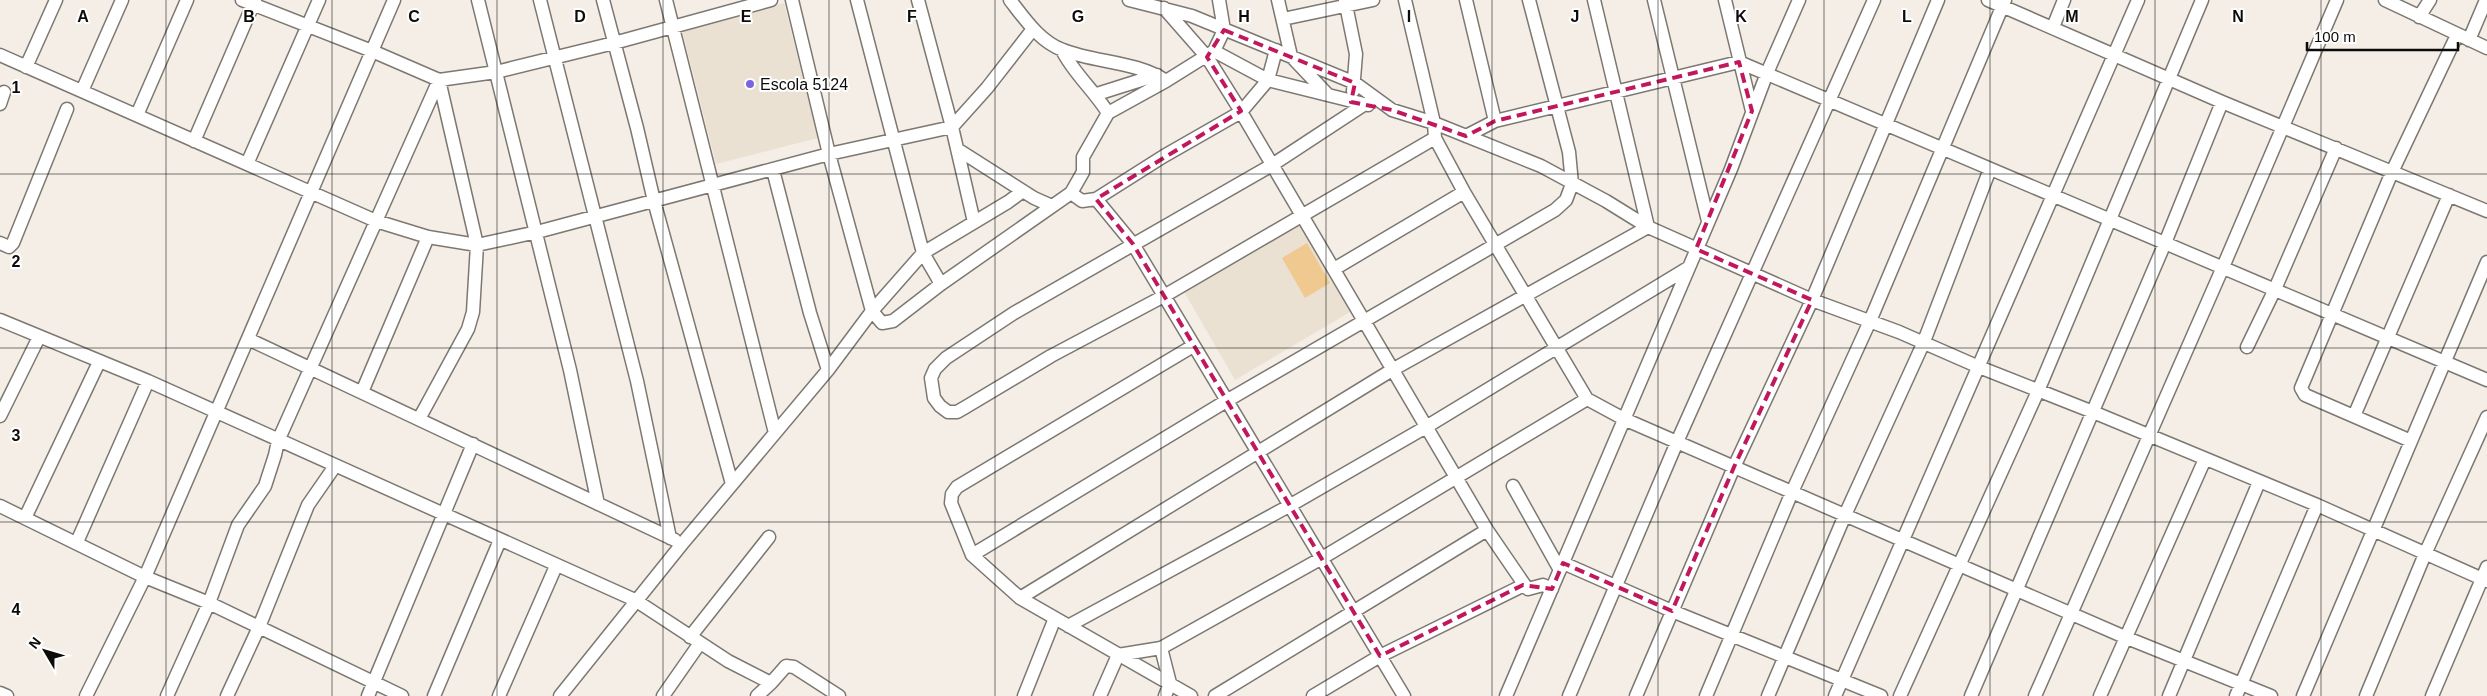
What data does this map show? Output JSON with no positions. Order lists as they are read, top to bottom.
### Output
{
  "places": ["Escola 5124"],
  "scale_bar": "100 m",
  "north": "top left",
  "grid": {
    "columns": [
      "A",
      "B",
      "C",
      "D",
      "E",
      "F",
      "G",
      "H",
      "I",
      "J",
      "K",
      "L",
      "M",
      "N"
    ],
    "rows": [
      "1",
      "2",
      "3",
      "4"
    ]
  }
}
